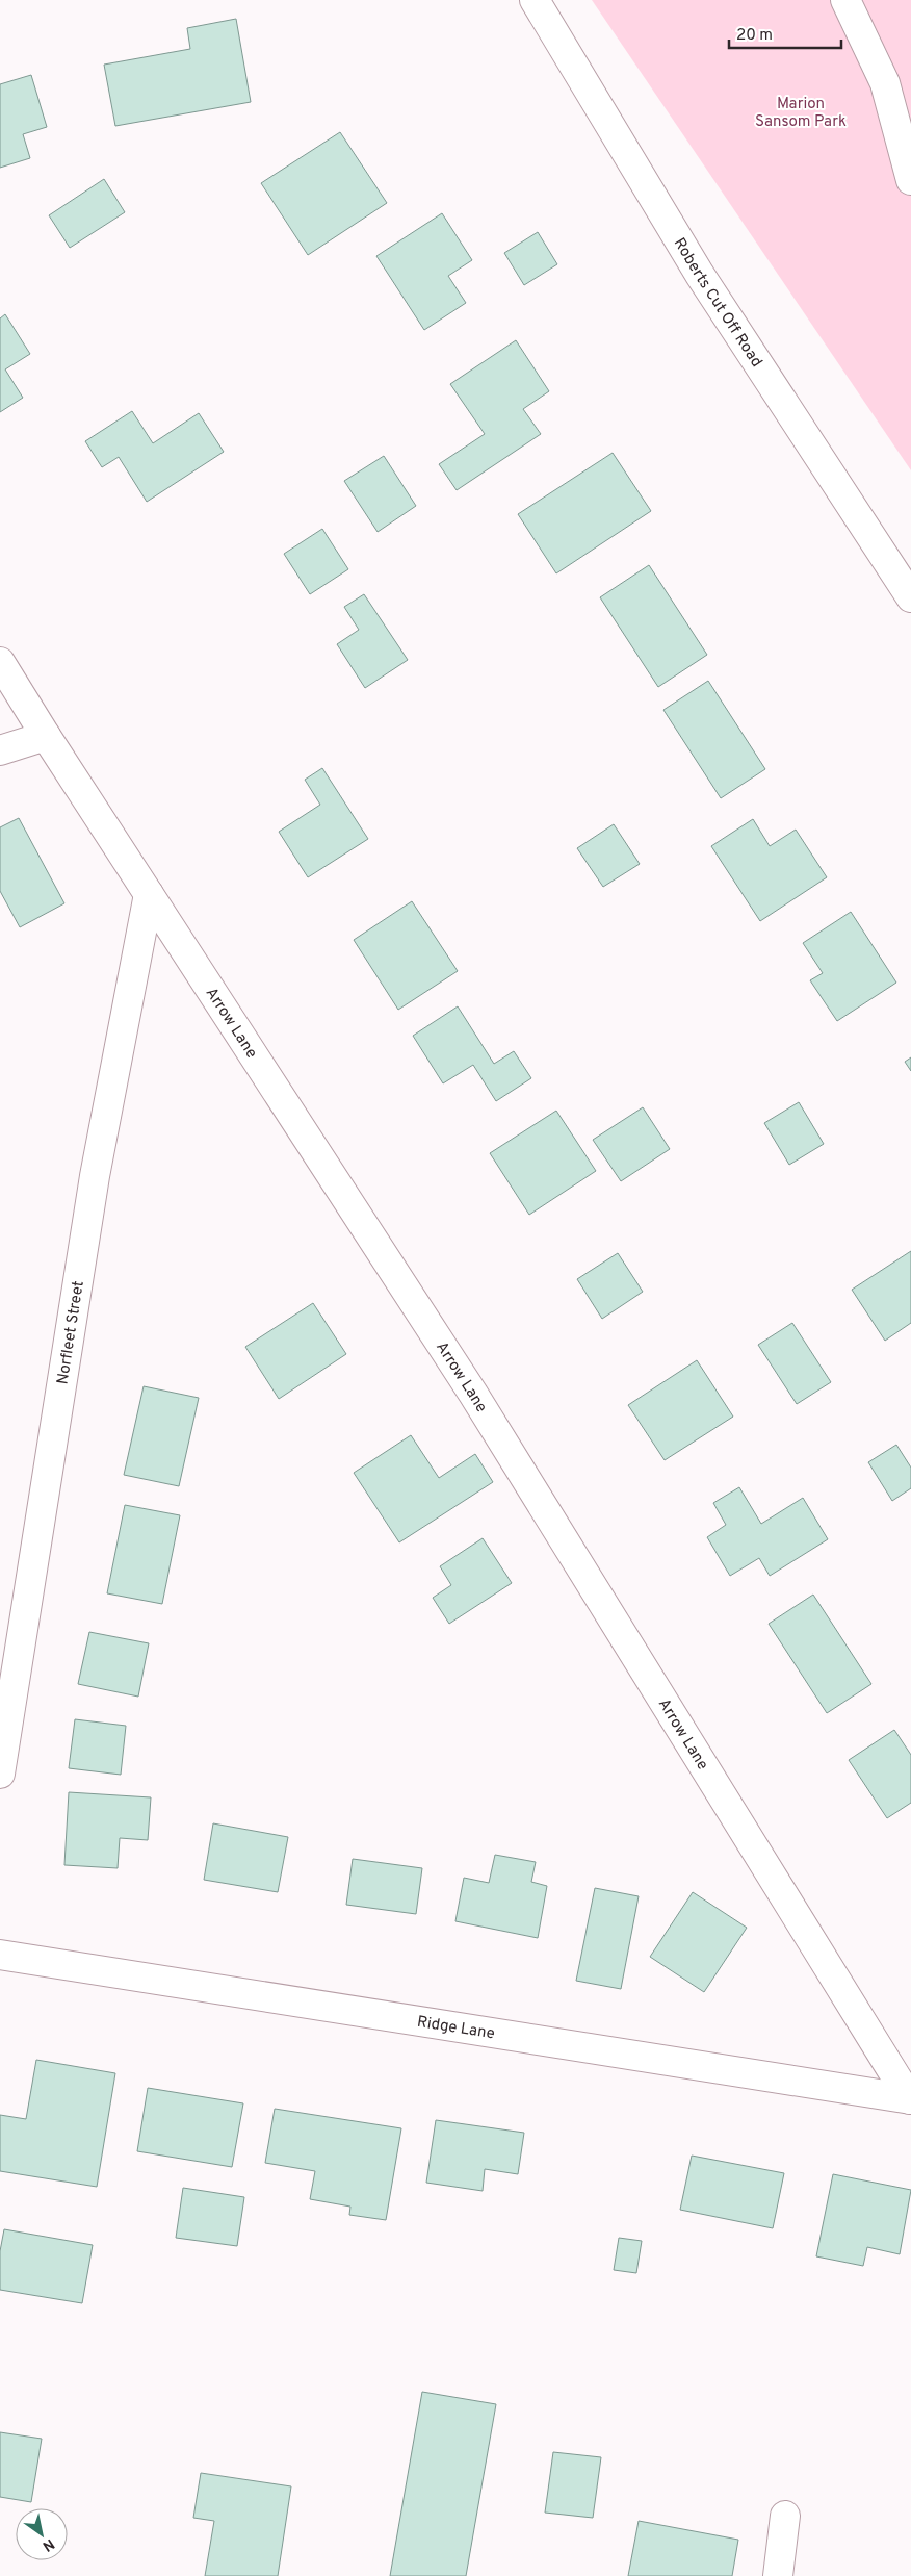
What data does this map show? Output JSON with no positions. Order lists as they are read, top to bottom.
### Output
{
  "streets": {
    "street": [
      "Roberts Cut Off Road",
      "Arrow Lane",
      "Norfleet Street",
      "Ridge Lane"
    ]
  },
  "crossings": [
    ["Arrow Lane", "Norfleet Street"],
    ["Arrow Lane", "Ridge Lane"]
  ],
  "parks": ["Marion Sansom Park"],
  "scale_bar": "20 m",
  "north": "bottom right"
}
